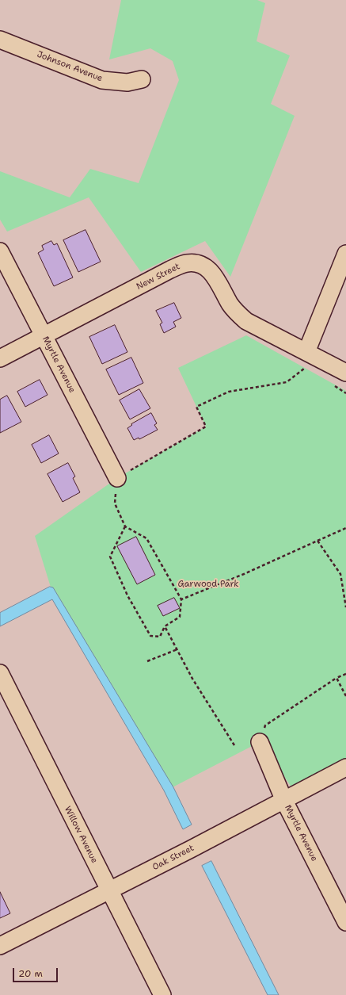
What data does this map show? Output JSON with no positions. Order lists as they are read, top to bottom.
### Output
{
  "streets": {
    "street": [
      "Johnson Avenue",
      "New Street",
      "Myrtle Avenue",
      "Willow Avenue",
      "Oak Street"
    ]
  },
  "crossings": [
    ["New Street", "Myrtle Avenue"],
    ["Myrtle Avenue", "Oak Street"],
    ["Willow Avenue", "Oak Street"]
  ],
  "parks": ["Garwood Park"],
  "scale_bar": "20 m"
}
